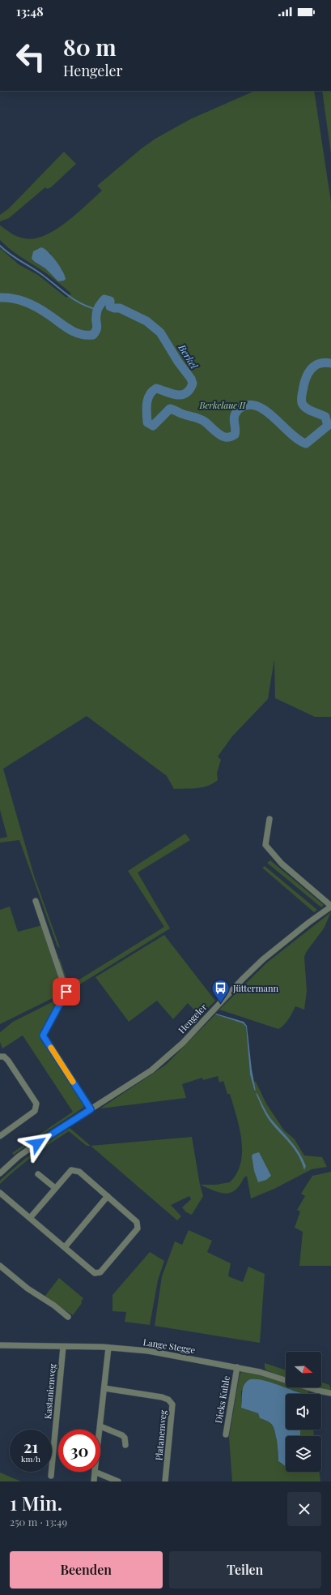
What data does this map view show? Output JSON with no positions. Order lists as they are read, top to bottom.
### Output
{
  "streets": {
    "street": [
      "Hengeler",
      "Lange Stegge",
      "Kastanienweg",
      "Dieks Kuhle",
      "Platanenweg"
    ]
  },
  "crossings": [
    ["Lange Stegge", "Kastanienweg"],
    ["Lange Stegge", "Dieks Kuhle"]
  ],
  "water": ["Berkel"],
  "parks": ["Berkelaue II"],
  "places": {
    "bus stop": ["Jüttermann"]
  },
  "north": "right",
  "page": {
    "status": "13:48",
    "turn": ["80 m", "Hengeler"],
    "speed": "21 km/h",
    "limit": "30",
    "heading": ["1 Min.", "250 m · 13:49"],
    "buttons": ["Beenden", "Teilen"]
  }
}
